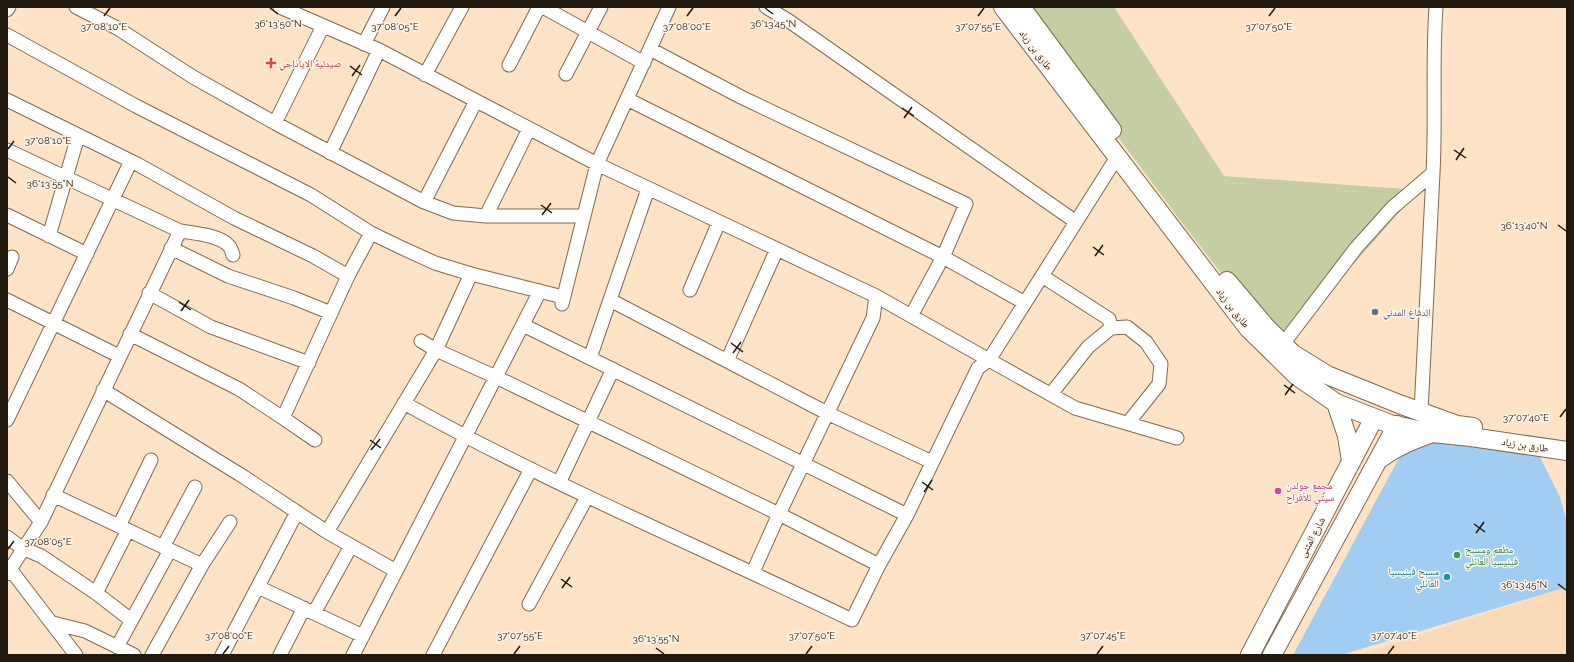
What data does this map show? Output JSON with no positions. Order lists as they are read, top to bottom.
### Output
{
  "streets": {
    "main road": ["طارق بن زياد", "شارع المثنى"]
  },
  "crossings": [
    ["طارق بن زياد", "شارع المثنى"]
  ],
  "places": {
    "health": ["صيدلية الاياذاجي"],
    "other": [
      "الدفاع المدني",
      "مجمع جولدن سيتي للأفراح",
      "مطعم ومسبح فينيسيا العائلي",
      "مسبح فينيسيا العائلي"
    ]
  },
  "coordinates": [
    "36°13'45\"N",
    "36°13'50\"N",
    "37°08'05\"E",
    "37°08'00\"E",
    "37°07'55\"E",
    "37°07'50\"E",
    "37°08'10\"E",
    "36°13'55\"N",
    "36°13'40\"N",
    "37°07'40\"E",
    "37°07'45\"E"
  ]
}
